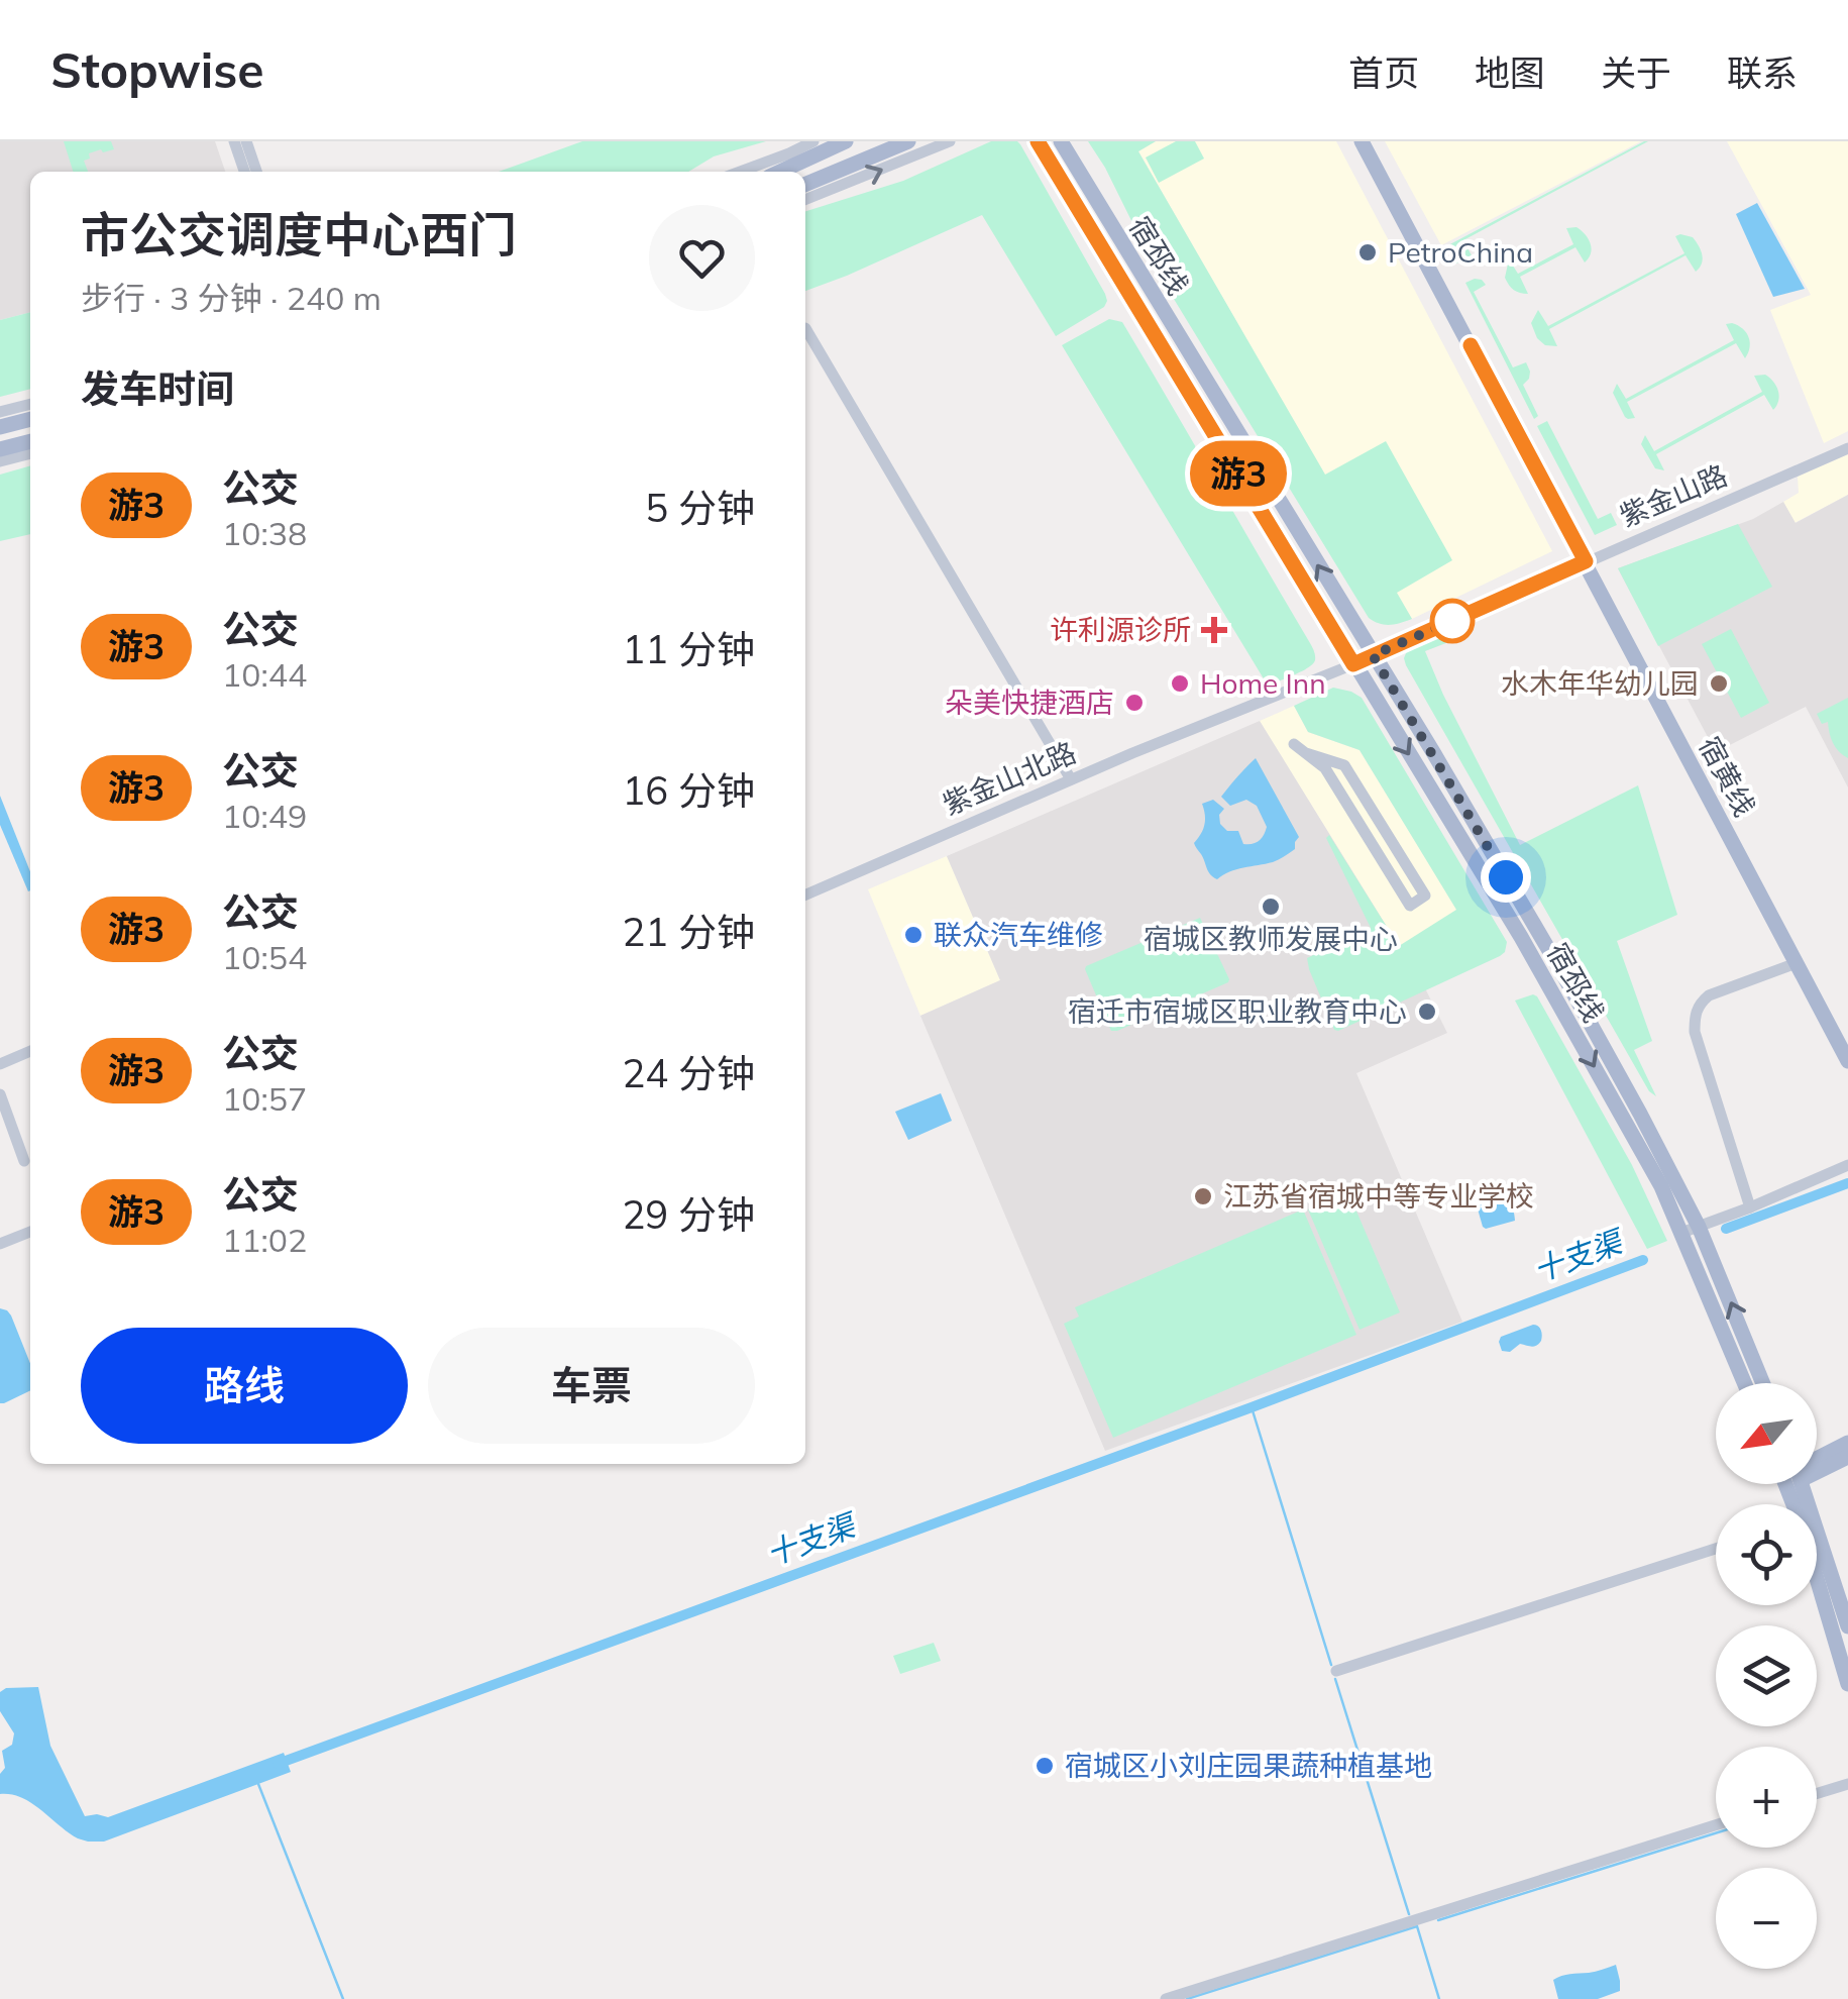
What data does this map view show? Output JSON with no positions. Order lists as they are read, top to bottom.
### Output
{
  "streets": {
    "main road": ["宿邳线", "宿黄线"],
    "street": ["紫金山路", "紫金山北路"]
  },
  "crossings": [
    ["宿邳线", "紫金山路"],
    ["宿邳线", "紫金山北路"],
    ["紫金山路", "宿黄线"],
    ["紫金山路", "紫金山北路"]
  ],
  "water": ["十支渠"],
  "places": {
    "other": [
      "PetroChina",
      "Home Inn",
      "水木年华幼儿园",
      "朵美快捷酒店",
      "宿城区教师发展中心",
      "联众汽车维修",
      "宿迁市宿城区职业教育中心",
      "江苏省宿城中等专业学校",
      "宿城区小刘庄园果蔬种植基地"
    ],
    "health": ["许利源诊所"]
  },
  "lines": ["bus line 游3"],
  "north": "bottom left",
  "page": {
    "header": "Stopwise",
    "nav": [
      "首页",
      "地图",
      "关于",
      "联系"
    ],
    "on_map": "游3",
    "heading": [
      ["市公交调度中心西门", "步行 · 3 分钟 · 240 m"],
      "发车时间"
    ],
    "list": [
      {
        "mark": "游3",
        "name": "公交",
        "note": "10:38",
        "value": "5 分钟"
      },
      {
        "mark": "游3",
        "name": "公交",
        "note": "10:44",
        "value": "11 分钟"
      },
      {
        "mark": "游3",
        "name": "公交",
        "note": "10:49",
        "value": "16 分钟"
      },
      {
        "mark": "游3",
        "name": "公交",
        "note": "10:54",
        "value": "21 分钟"
      },
      {
        "mark": "游3",
        "name": "公交",
        "note": "10:57",
        "value": "24 分钟"
      },
      {
        "mark": "游3",
        "name": "公交",
        "note": "11:02",
        "value": "29 分钟"
      }
    ],
    "buttons": ["路线", "车票"],
    "map_buttons": ["+", "−"]
  }
}
